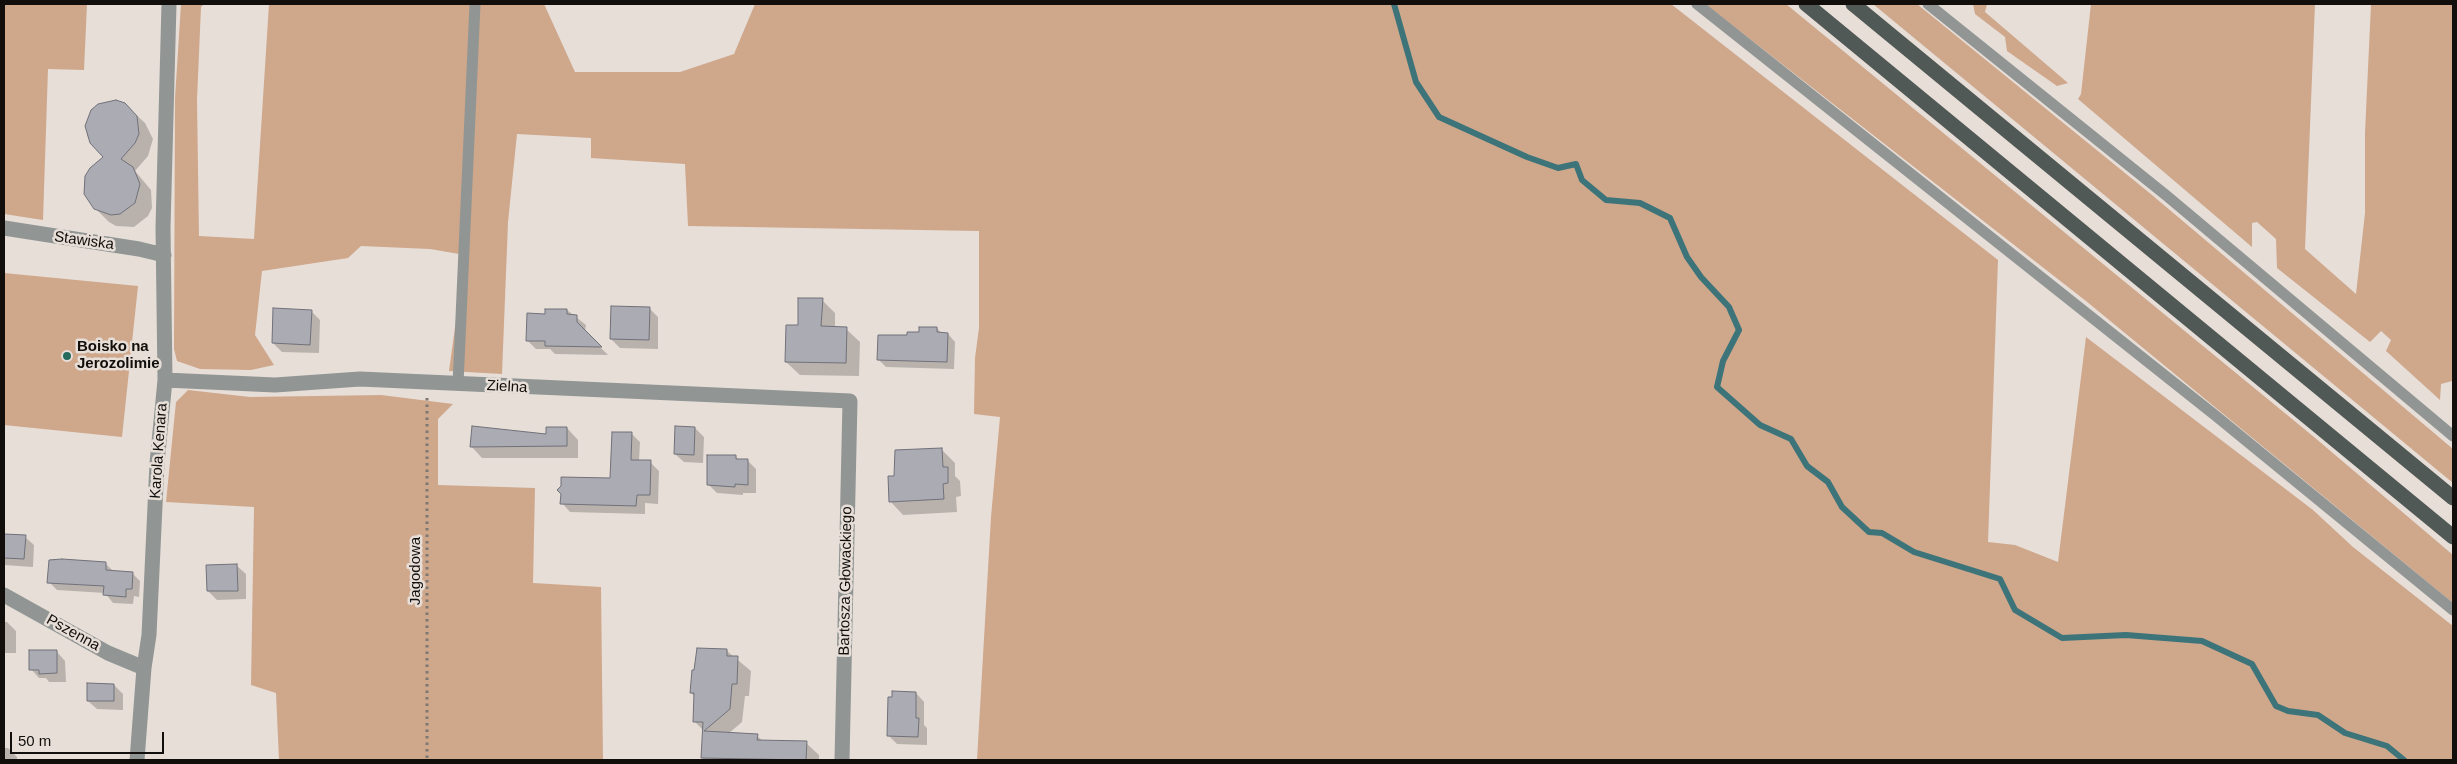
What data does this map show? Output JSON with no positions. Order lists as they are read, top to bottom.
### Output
{
  "streets": {
    "street": [
      "Stawiska",
      "Zielna",
      "Karola Kenara",
      "Bartosza Głowackiego",
      "Pszenna"
    ],
    "path": ["Jagodowa"]
  },
  "crossings": [
    ["Stawiska", "Karola Kenara"],
    ["Zielna", "Karola Kenara"],
    ["Zielna", "Jagodowa"],
    ["Zielna", "Bartosza Głowackiego"],
    ["Karola Kenara", "Pszenna"]
  ],
  "places": ["Boisko na Jerozolimie"],
  "scale_bar": "50 m"
}
